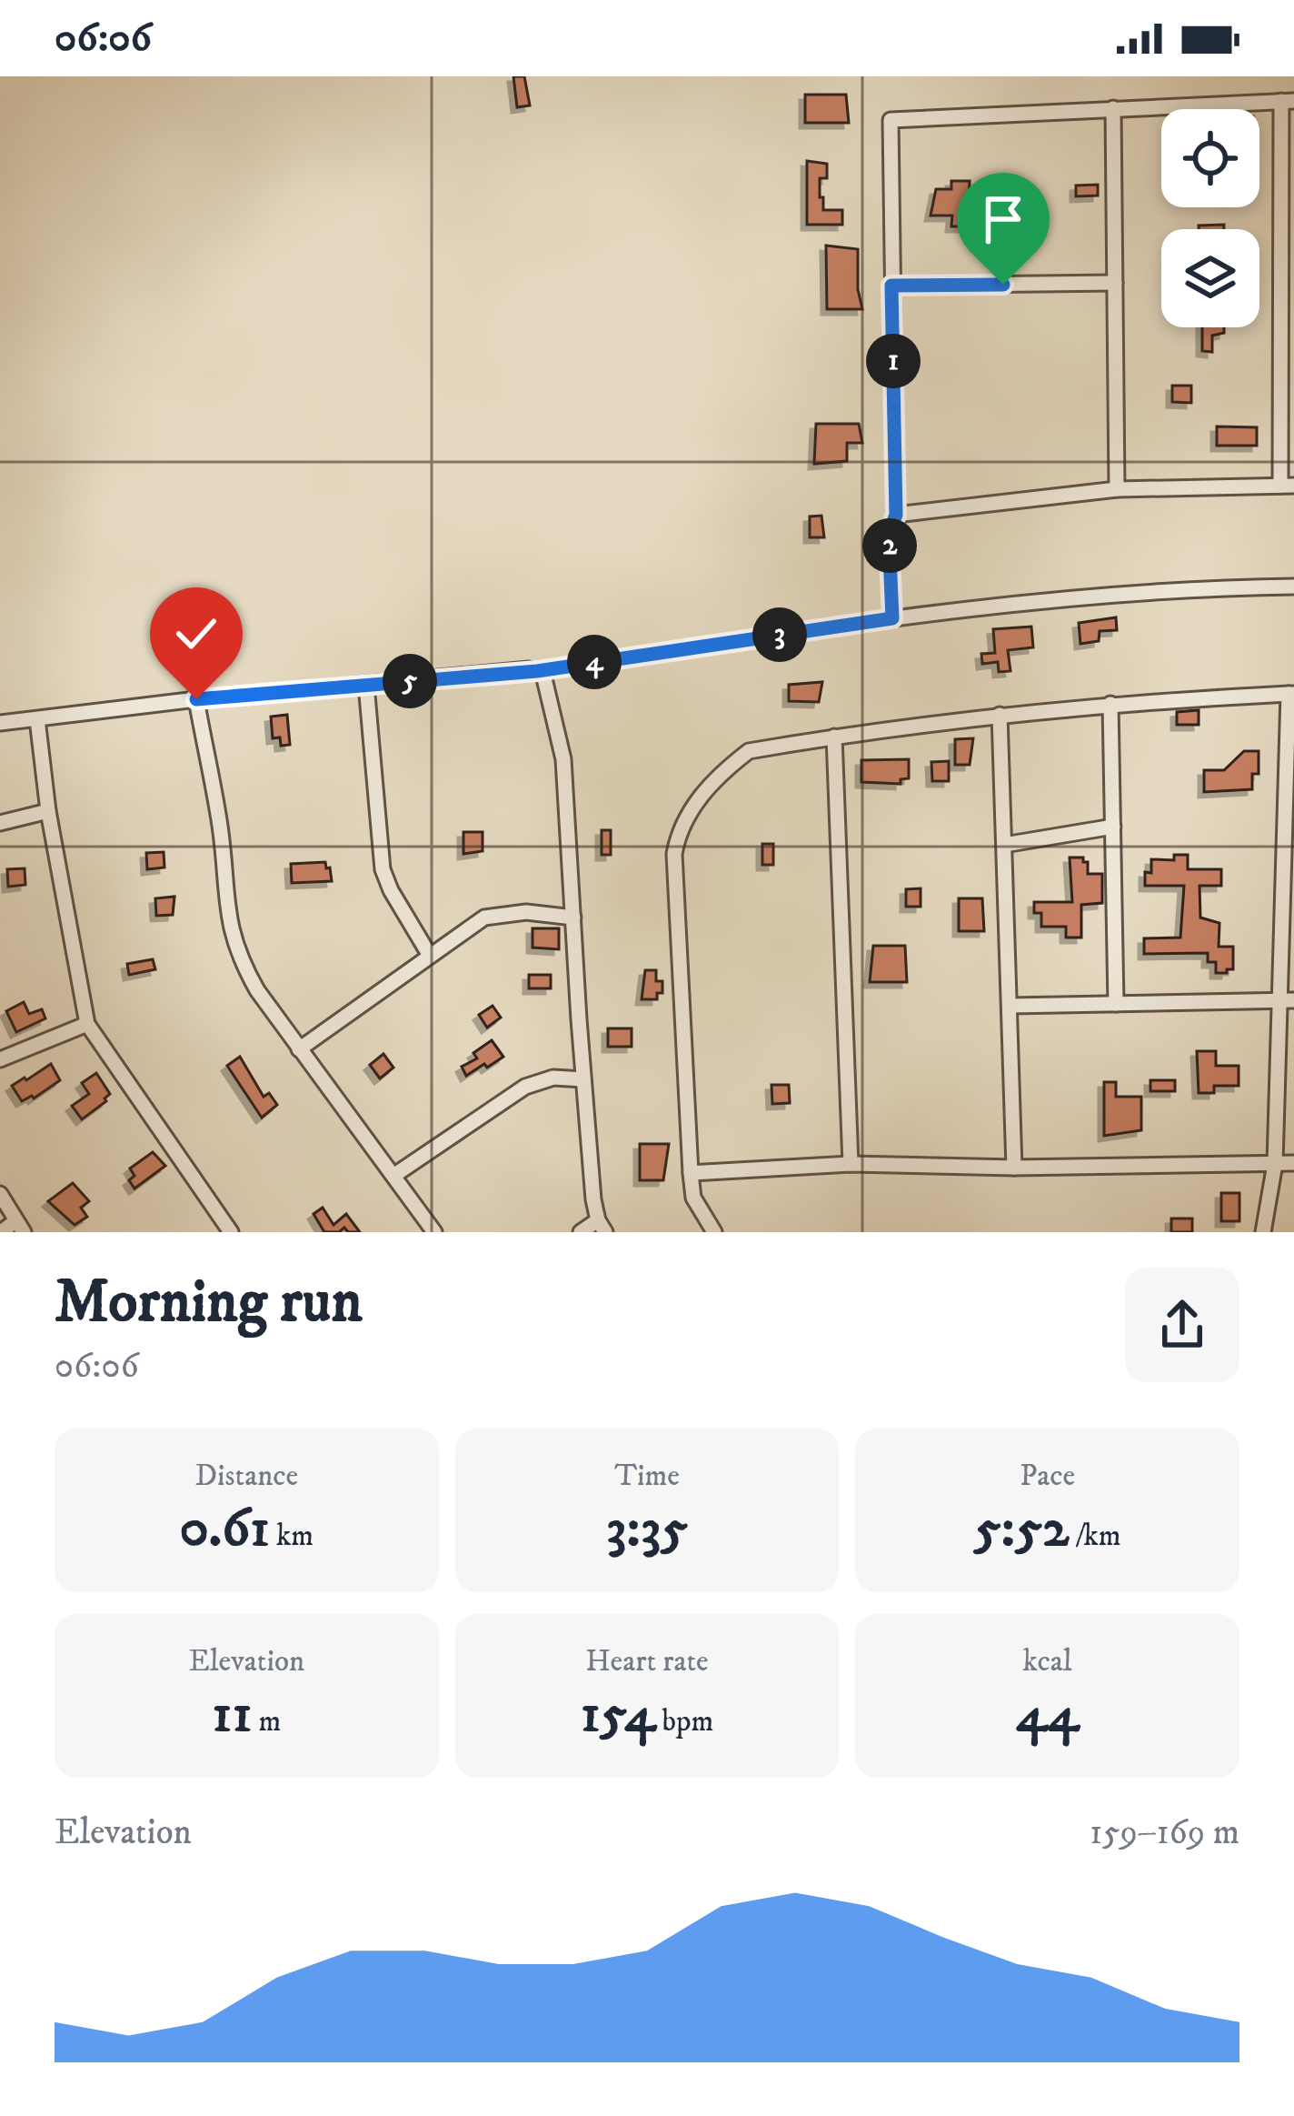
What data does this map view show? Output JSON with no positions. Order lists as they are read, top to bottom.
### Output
{
  "page": {
    "status": "06:06",
    "pins": [
      "1",
      "2",
      "3",
      "4",
      "5"
    ],
    "heading": ["Morning run", "06:06"],
    "stats": [
      ["Distance", "0.61 km"],
      ["Time", "3:35"],
      ["Pace", "5:52 /km"],
      ["Elevation", "11 m"],
      ["Heart rate", "154 bpm"],
      ["kcal", "44"]
    ],
    "chart": ["Elevation", "159–169 m"]
  }
}
